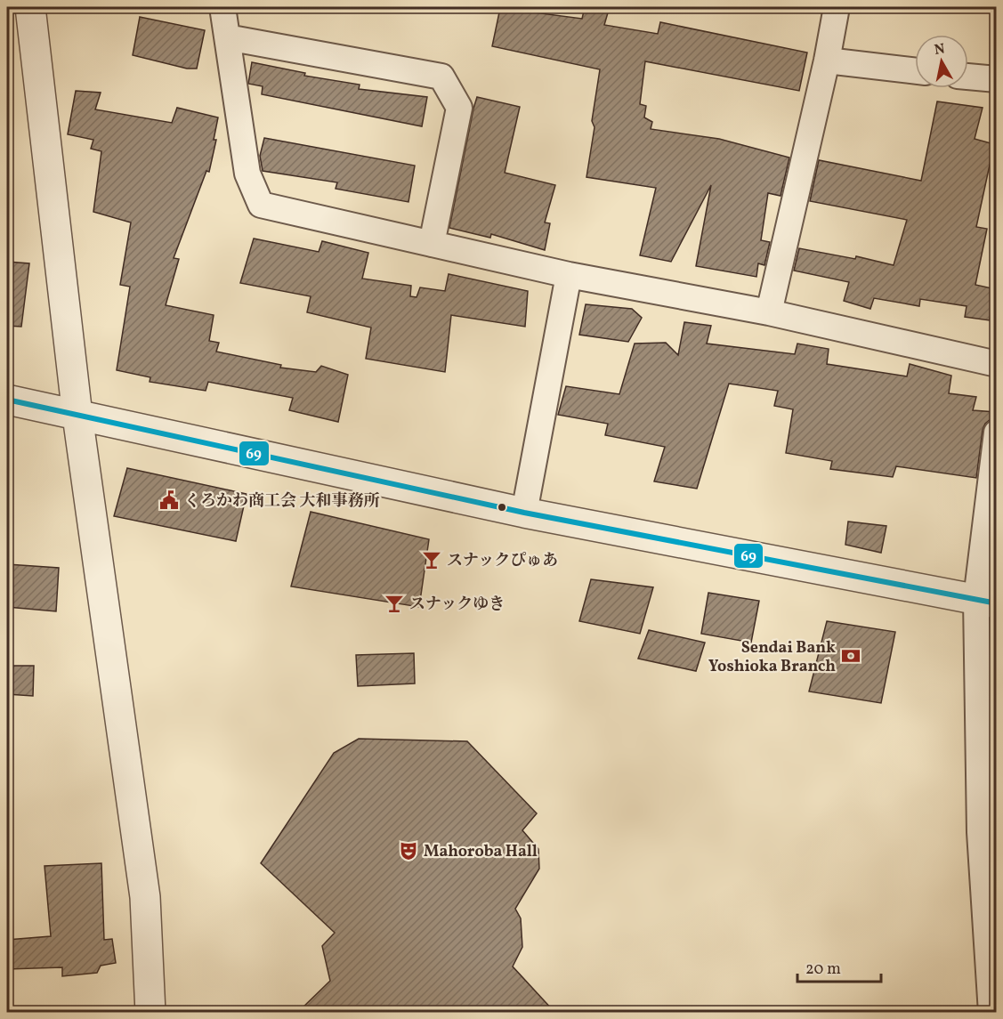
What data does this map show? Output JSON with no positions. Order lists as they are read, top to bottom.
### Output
{
  "places": {
    "public building": ["くろかわ商工会 大和事務所"],
    "bar": ["スナックぴゅあ", "スナックゆき"],
    "bank": ["Sendai Bank Yoshioka Branch"],
    "theatre": ["Mahoroba Hall"]
  },
  "lines": ["transit line 69"],
  "scale_bar": "20 m",
  "north": "top"
}
